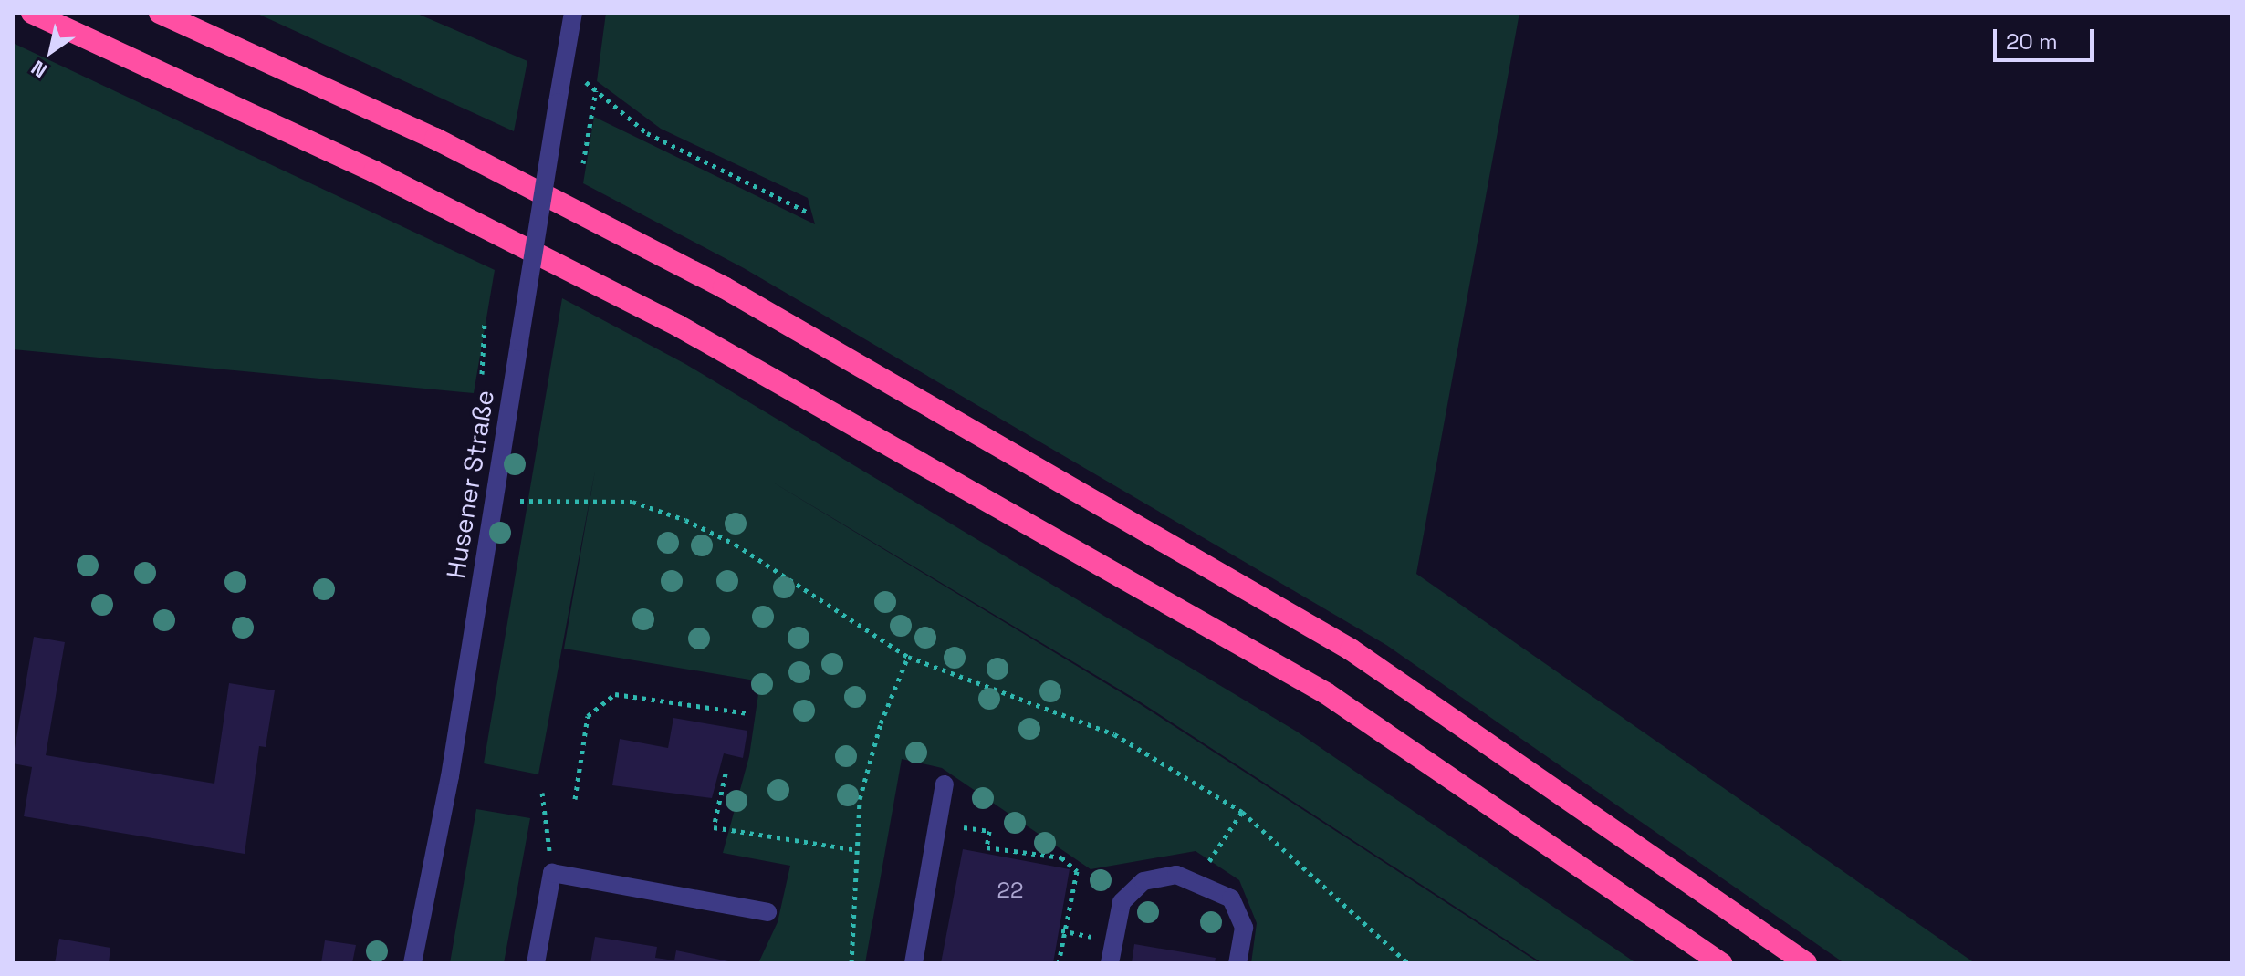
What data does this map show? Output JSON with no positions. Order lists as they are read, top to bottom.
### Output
{
  "streets": {
    "street": ["Husener Straße"]
  },
  "house_numbers": ["22"],
  "scale_bar": "20 m",
  "north": "bottom left"
}
